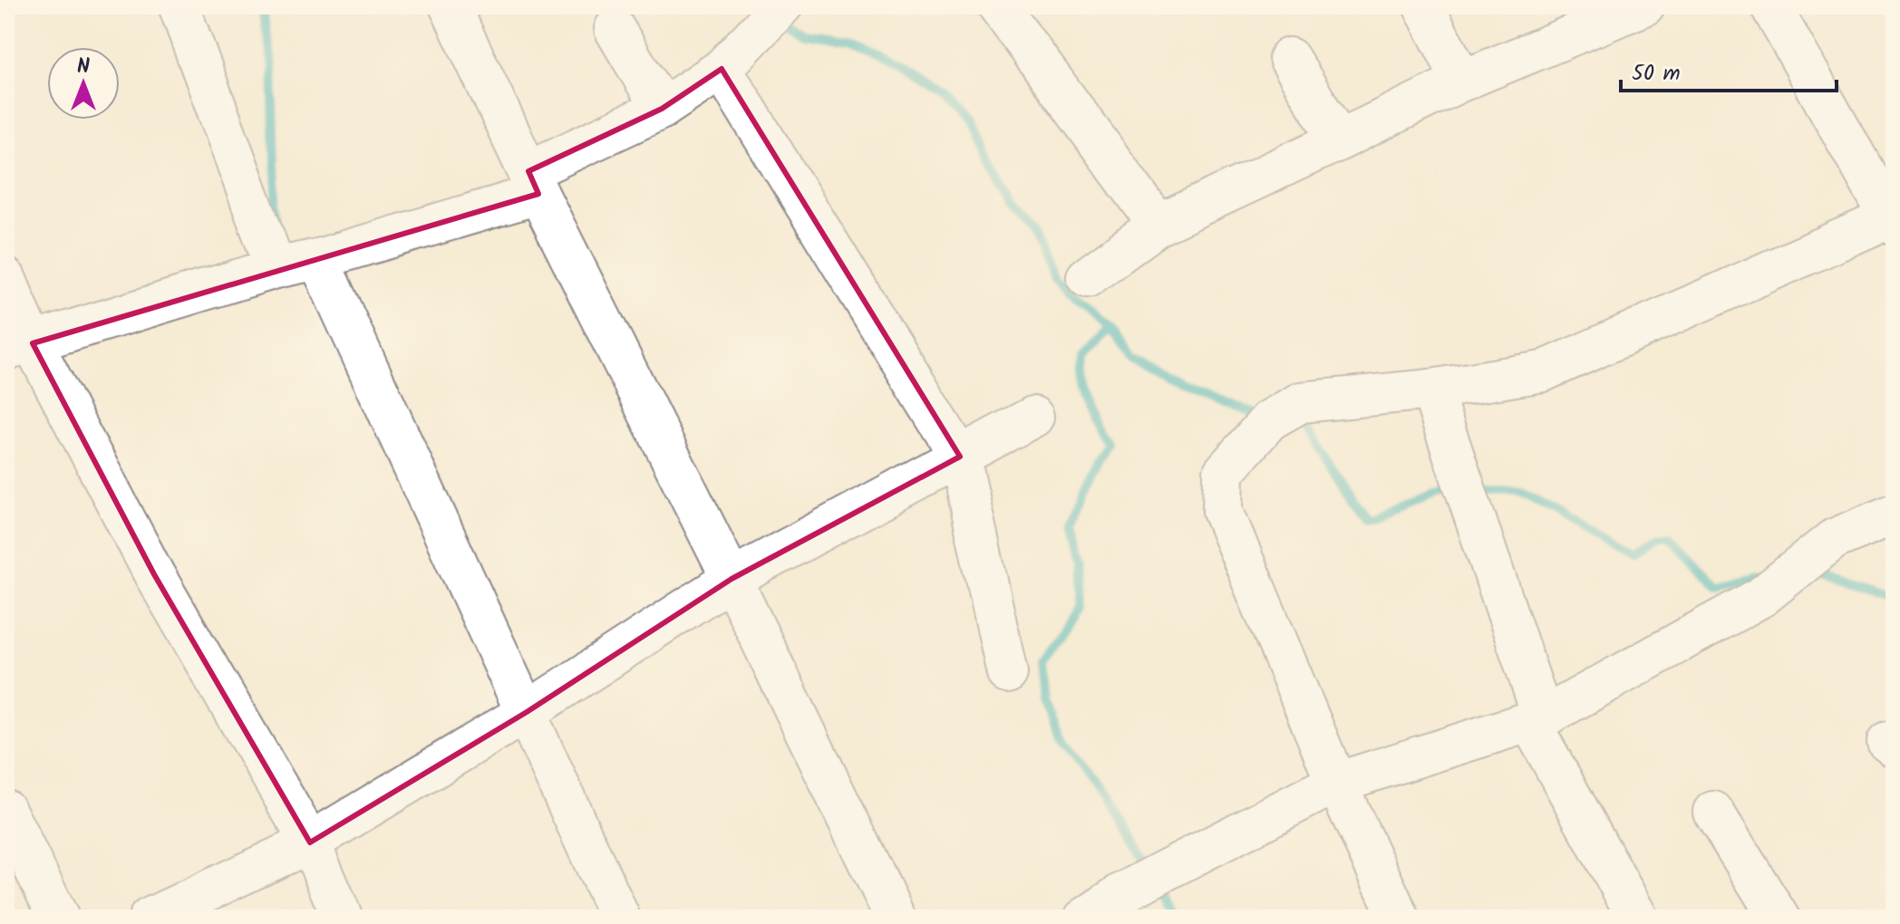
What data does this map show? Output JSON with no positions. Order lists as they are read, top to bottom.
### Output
{
  "scale_bar": "50 m",
  "north": "top"
}
